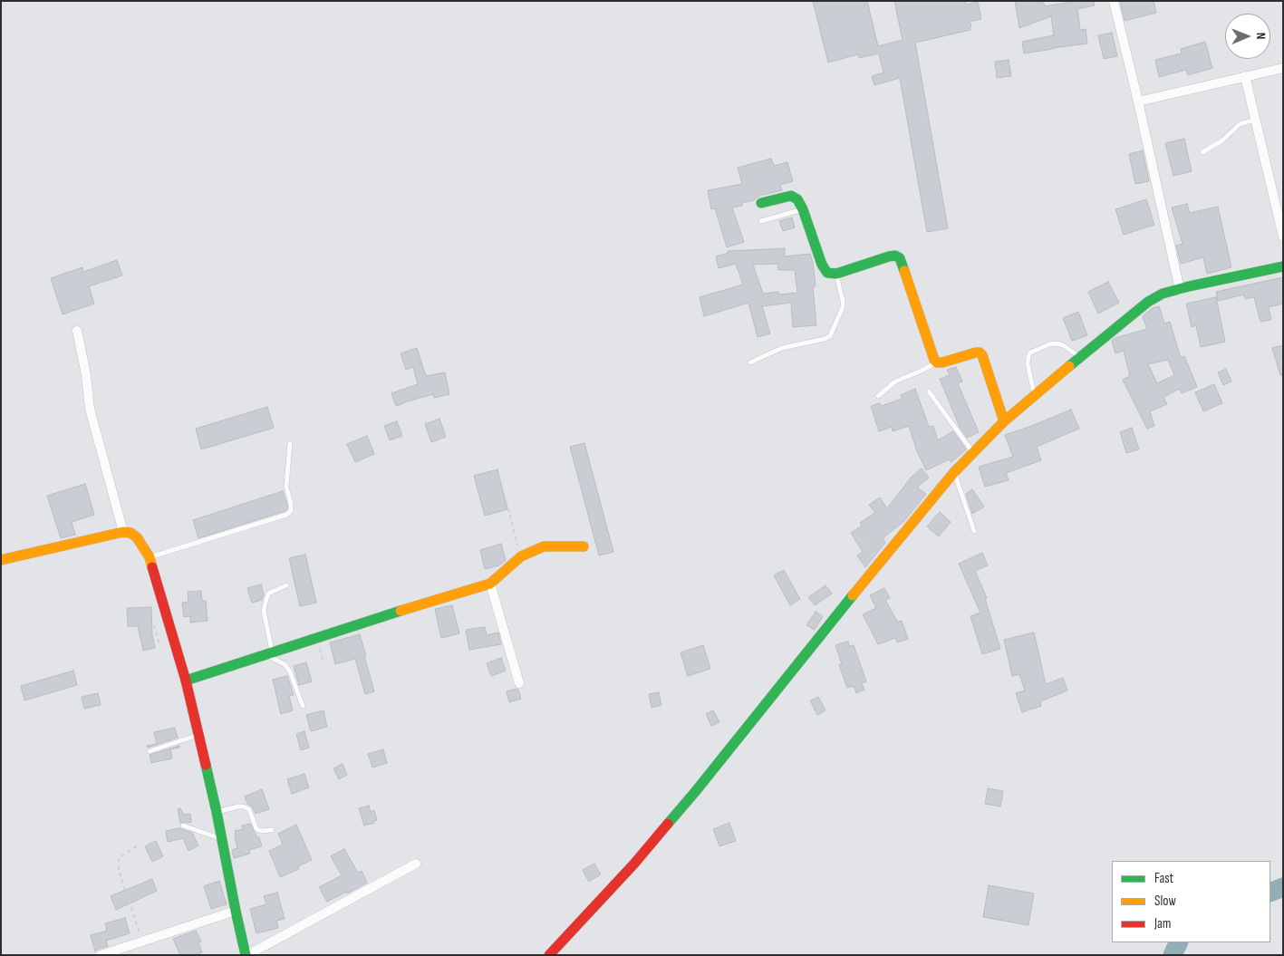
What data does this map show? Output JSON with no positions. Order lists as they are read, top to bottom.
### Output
{
  "legend": ["Fast", "Slow", "Jam"],
  "north": "right"
}
